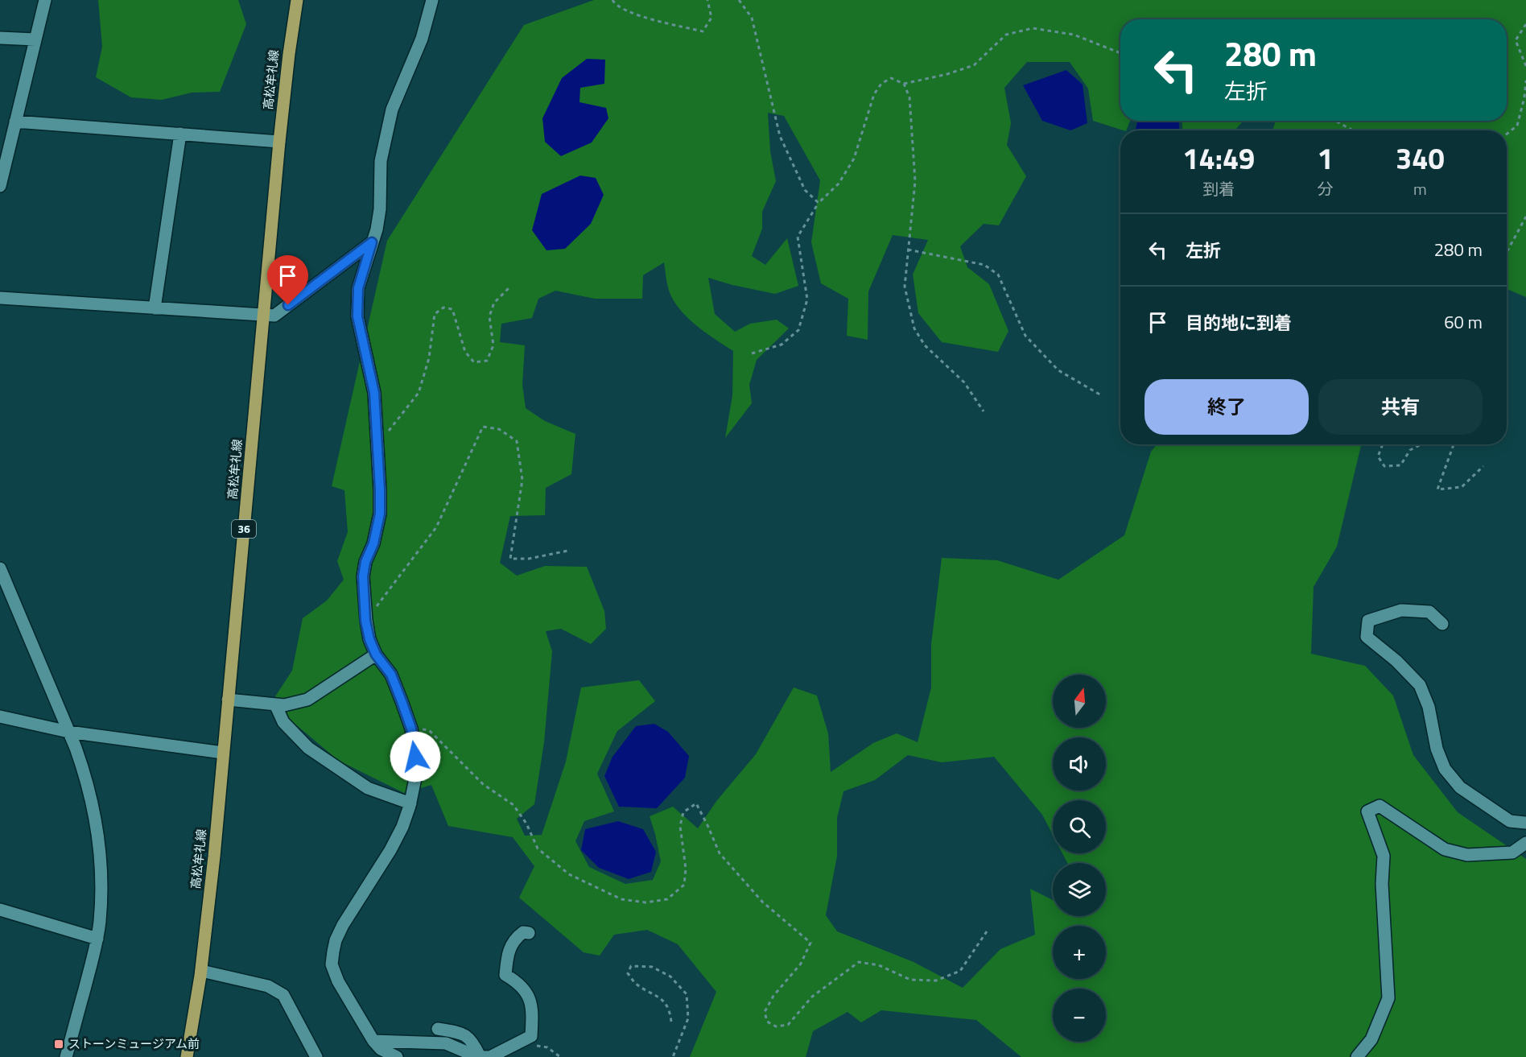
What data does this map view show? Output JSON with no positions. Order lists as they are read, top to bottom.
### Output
{
  "streets": {
    "main road": ["高松牟礼線", "36"]
  },
  "places": {
    "transit": ["ストーンミュージアム前"]
  },
  "north": "top",
  "page": {
    "turn": ["280 m", "左折"],
    "eta": [
      "14:49",
      "到着",
      "1",
      "分",
      "340",
      "m"
    ],
    "list": [
      {
        "name": "左折",
        "value": "280 m"
      },
      {
        "name": "目的地に到着",
        "value": "60 m"
      }
    ],
    "buttons": ["終了", "共有"],
    "map_buttons": ["+", "−"]
  }
}
